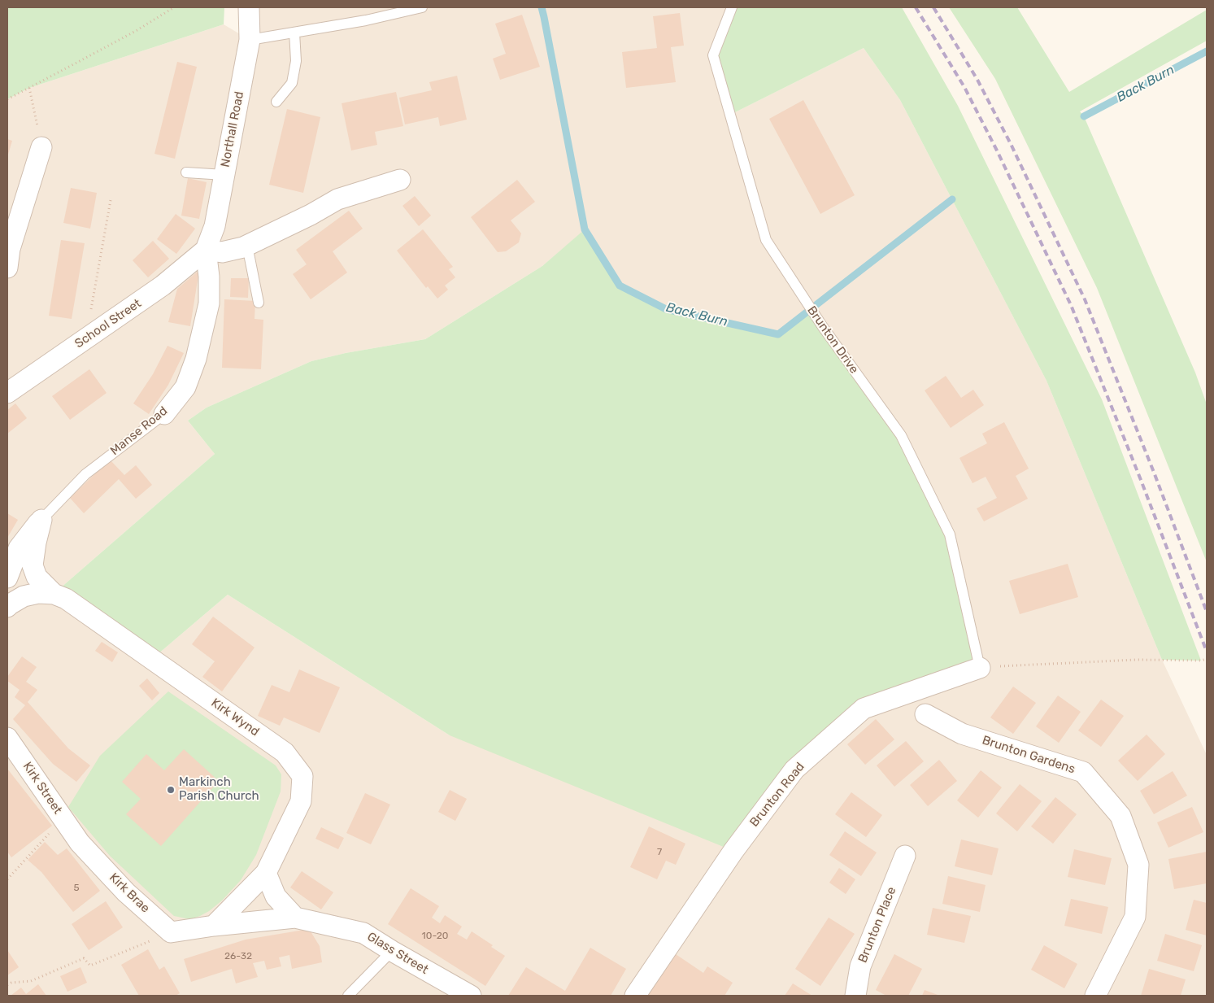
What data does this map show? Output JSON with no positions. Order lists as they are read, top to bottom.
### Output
{
  "streets": {
    "street": [
      "Northall Road",
      "School Street",
      "Manse Road",
      "Kirk Wynd",
      "Brunton Gardens",
      "Kirk Street",
      "Brunton Road",
      "Kirk Brae",
      "Brunton Place",
      "Glass Street"
    ],
    "lane": ["Brunton Drive"]
  },
  "crossings": [
    ["Northall Road", "School Street"],
    ["Northall Road", "Manse Road"],
    ["School Street", "Manse Road"],
    ["Brunton Drive", "Brunton Road"],
    ["Kirk Wynd", "Glass Street"],
    ["Kirk Street", "Kirk Brae"]
  ],
  "water": ["Back Burn"],
  "places": ["Markinch Parish Church"],
  "house_numbers": [
    "7",
    "5",
    "10-20",
    "26-32"
  ]
}
